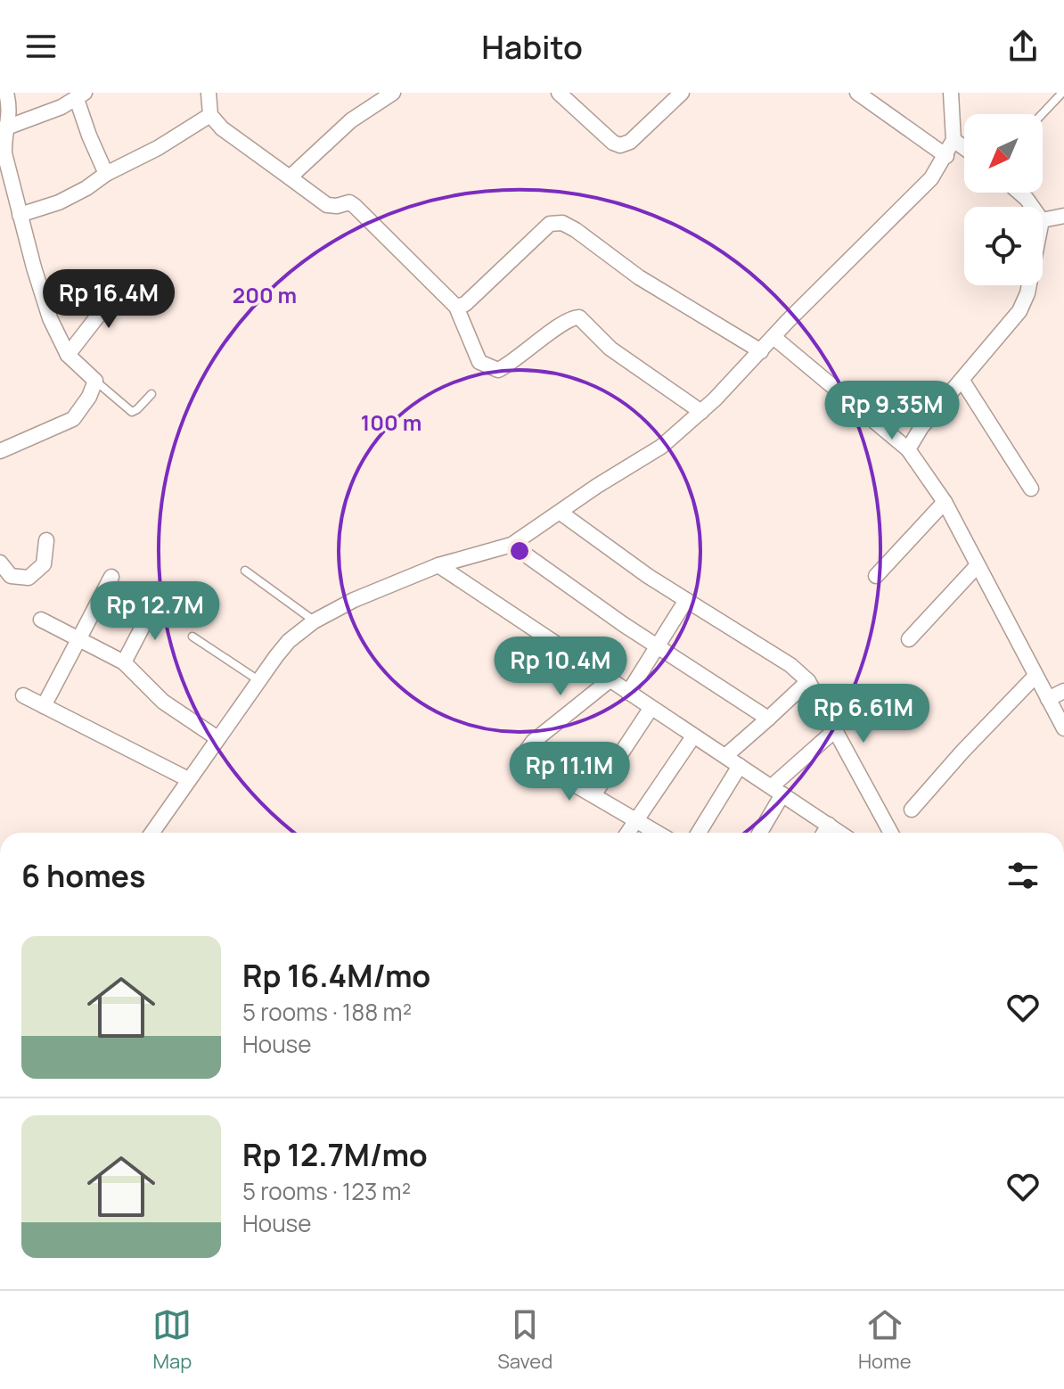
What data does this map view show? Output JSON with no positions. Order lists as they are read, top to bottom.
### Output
{
  "north": "bottom left",
  "page": {
    "header": "Habito",
    "price": [
      "Rp 16.4M",
      "Rp 9.35M",
      "Rp 12.7M",
      "Rp 10.4M",
      "Rp 6.61M",
      "Rp 11.1M"
    ],
    "heading": "6 homes",
    "list": [
      {
        "name": "Rp 16.4M/mo",
        "note": "5 rooms · 188 m² · House"
      },
      {
        "name": "Rp 12.7M/mo",
        "note": "5 rooms · 123 m² · House"
      }
    ],
    "tabs": ["Map", "Saved", "Home"]
  },
  "rings": ["200 m", "100 m"]
}
